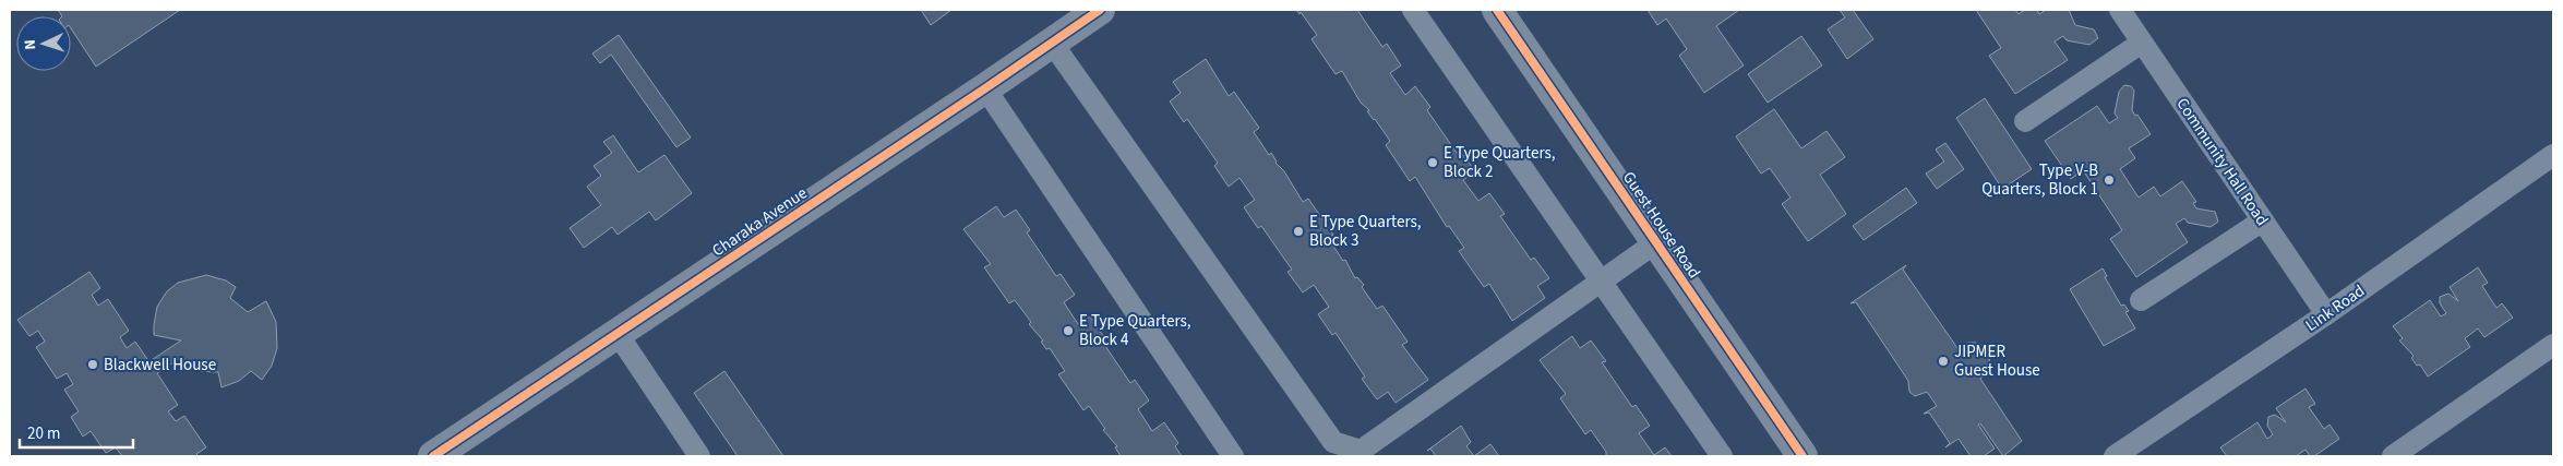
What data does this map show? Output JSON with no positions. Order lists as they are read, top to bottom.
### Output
{
  "streets": {
    "street": ["Charaka Avenue", "Guest House Road"],
    "lane": ["Community Hall Road", "Link Road"]
  },
  "crossings": [
    ["Community Hall Road", "Link Road"]
  ],
  "places": [
    "E Type Quarters, Block 2",
    "Type V-B Quarters, Block 1",
    "E Type Quarters, Block 3",
    "E Type Quarters, Block 4",
    "JIPMER Guest House",
    "Blackwell House"
  ],
  "scale_bar": "20 m",
  "north": "left"
}
